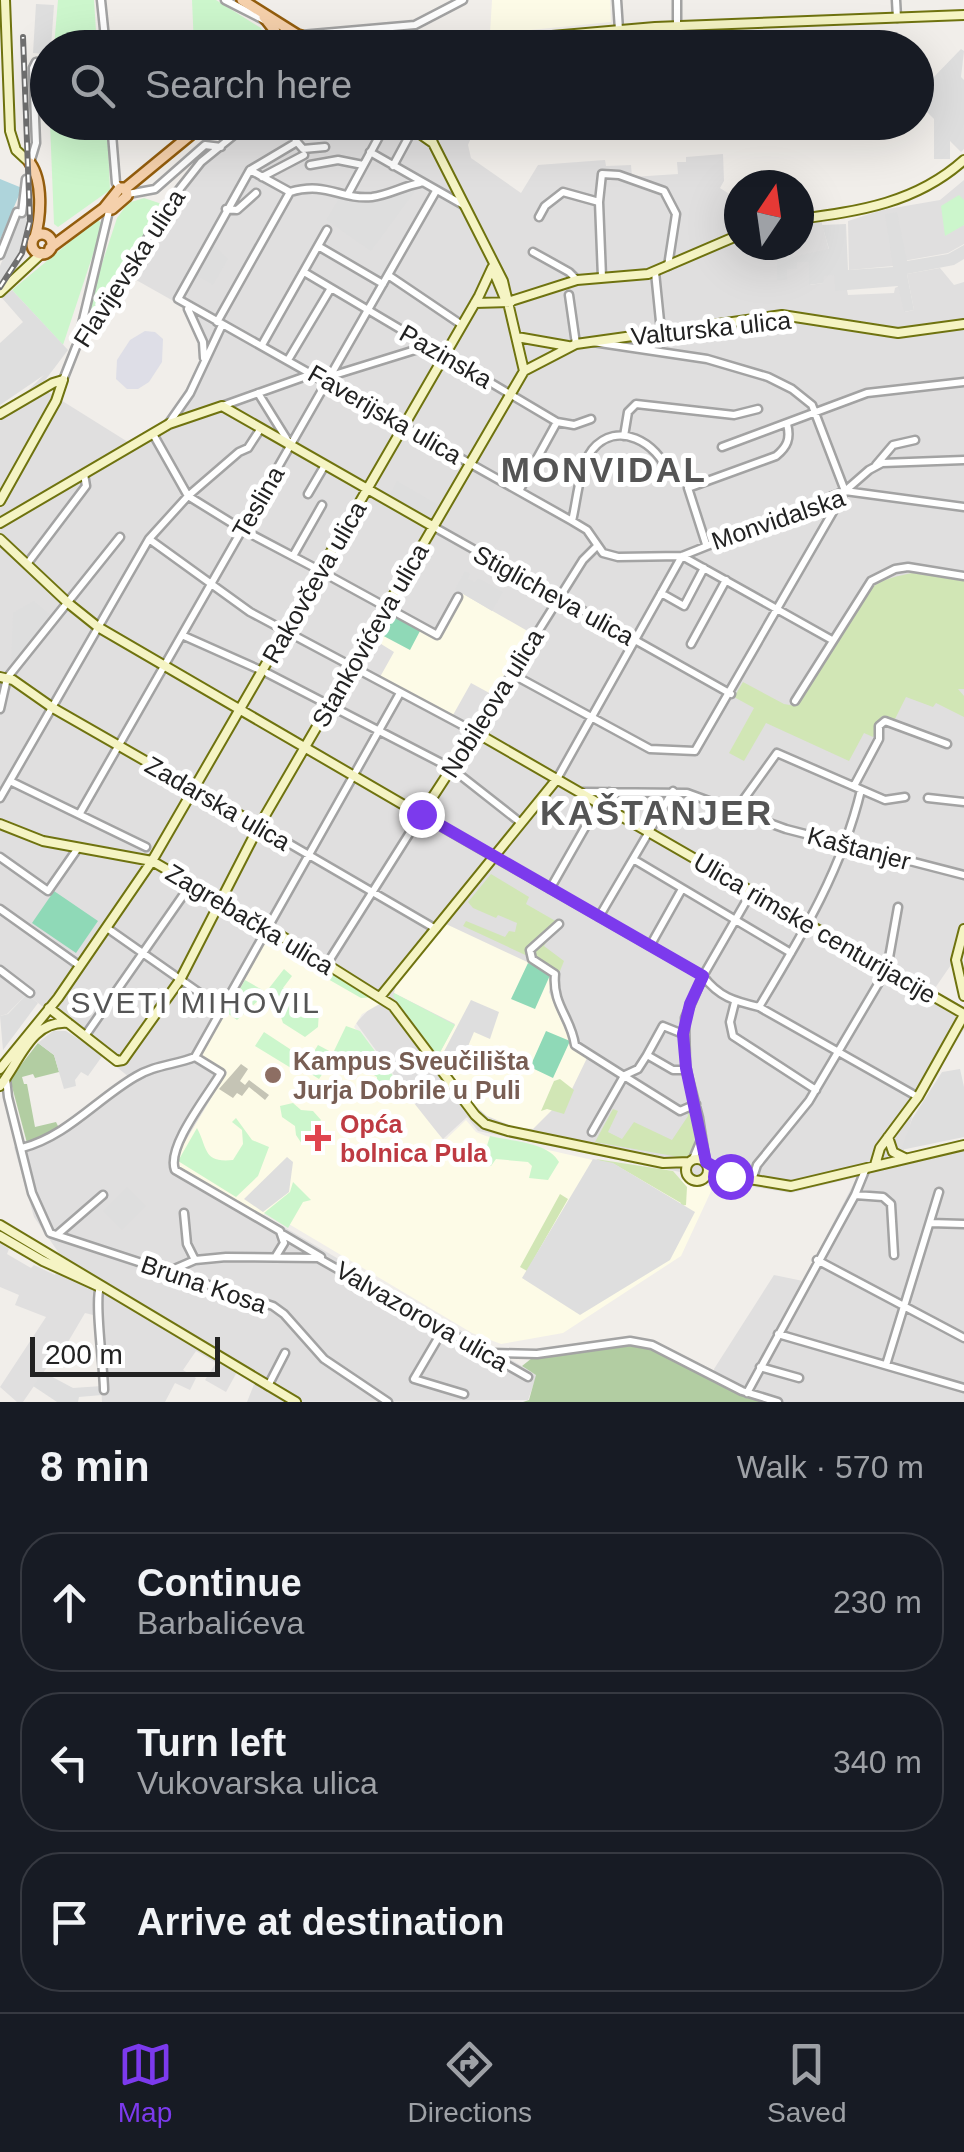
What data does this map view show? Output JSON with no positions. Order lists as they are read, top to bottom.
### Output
{
  "streets": {
    "main road": [
      "Valturska ulica",
      "Rakovčeva ulica",
      "Stiglicheva ulica",
      "Stankovićeva ulica",
      "Nobileova ulica",
      "Zadarska ulica",
      "Zagrebačka ulica",
      "Ulica rimske centurijacije"
    ],
    "street": [
      "Flavijevska ulica",
      "Pazinska",
      "Faverijska ulica",
      "Teslina",
      "Monvidalska",
      "Kaštanjer",
      "Bruna Kosa",
      "Valvazorova ulica"
    ]
  },
  "crossings": [
    ["Pazinska", "Teslina"],
    ["Pazinska", "Rakovčeva ulica"],
    ["Pazinska", "Stankovićeva ulica"],
    ["Faverijska ulica", "Teslina"],
    ["Faverijska ulica", "Monvidalska"],
    ["Faverijska ulica", "Rakovčeva ulica"],
    ["Faverijska ulica", "Stankovićeva ulica"],
    ["Faverijska ulica", "Nobileova ulica"],
    ["Teslina", "Stiglicheva ulica"],
    ["Teslina", "Zadarska ulica"],
    ["Teslina", "Ulica rimske centurijacije"],
    ["Monvidalska", "Nobileova ulica"],
    ["Rakovčeva ulica", "Stiglicheva ulica"],
    ["Rakovčeva ulica", "Zadarska ulica"],
    ["Rakovčeva ulica", "Zagrebačka ulica"],
    ["Rakovčeva ulica", "Ulica rimske centurijacije"],
    ["Stiglicheva ulica", "Stankovićeva ulica"],
    ["Stiglicheva ulica", "Nobileova ulica"],
    ["Stankovićeva ulica", "Zadarska ulica"],
    ["Stankovićeva ulica", "Zagrebačka ulica"],
    ["Stankovićeva ulica", "Ulica rimske centurijacije"],
    ["Nobileova ulica", "Zadarska ulica"],
    ["Nobileova ulica", "Zagrebačka ulica"],
    ["Nobileova ulica", "Ulica rimske centurijacije"],
    ["Kaštanjer", "Ulica rimske centurijacije"],
    ["Bruna Kosa", "Valvazorova ulica"]
  ],
  "districts": ["MONVIDAL", "KAŠTANJER", "SVETI MIHOVIL"],
  "places": {
    "other": ["Kampus Sveučilišta Jurja Dobrile u Puli"],
    "health": ["Opća bolnica Pula"]
  },
  "scale_bar": "200 m",
  "north": "top",
  "page": {
    "search": "Search here",
    "scale": "200 m",
    "heading": ["8 min", "Walk · 570 m"],
    "list": [
      ["Continue", "Barbalićeva", "230 m"],
      ["Turn left", "Vukovarska ulica", "340 m"],
      "Arrive at destination"
    ],
    "nav": ["Map", "Directions", "Saved"]
  }
}
